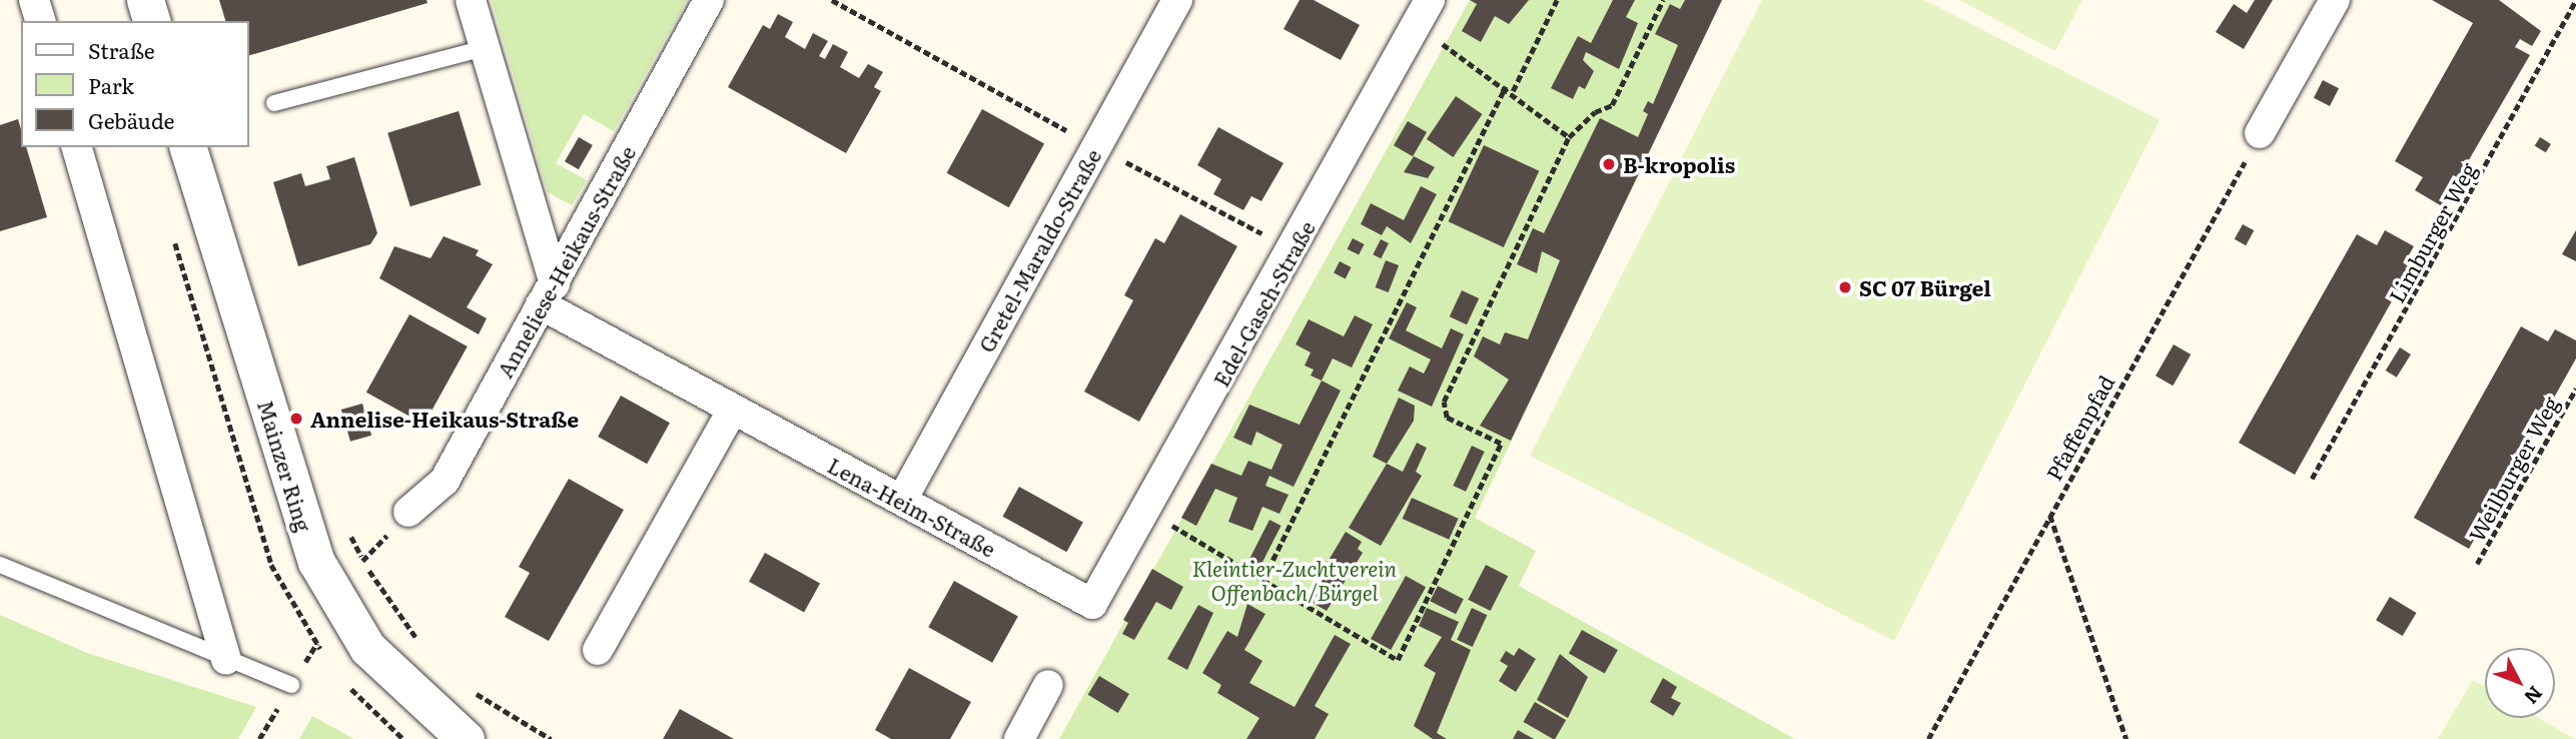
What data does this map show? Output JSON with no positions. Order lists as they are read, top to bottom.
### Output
{
  "streets": {
    "street": [
      "Gretel-Maraldo-Straße",
      "Anneliese-Heikaus-Straße",
      "Edel-Gasch-Straße",
      "Mainzer Ring",
      "Lena-Heim-Straße"
    ],
    "path": ["Limburger Weg", "Pfaffenpfad", "Weilburger Weg"]
  },
  "crossings": [
    ["Gretel-Maraldo-Straße", "Lena-Heim-Straße"],
    ["Anneliese-Heikaus-Straße", "Lena-Heim-Straße"],
    ["Edel-Gasch-Straße", "Lena-Heim-Straße"]
  ],
  "parks": ["Kleintier-Zuchtverein Offenbach/Bürgel"],
  "places": ["B-kropolis", "SC 07 Bürgel", "Annelise-Heikaus-Straße"],
  "legend": ["Straße", "Park", "Gebäude"],
  "north": "bottom right"
}
